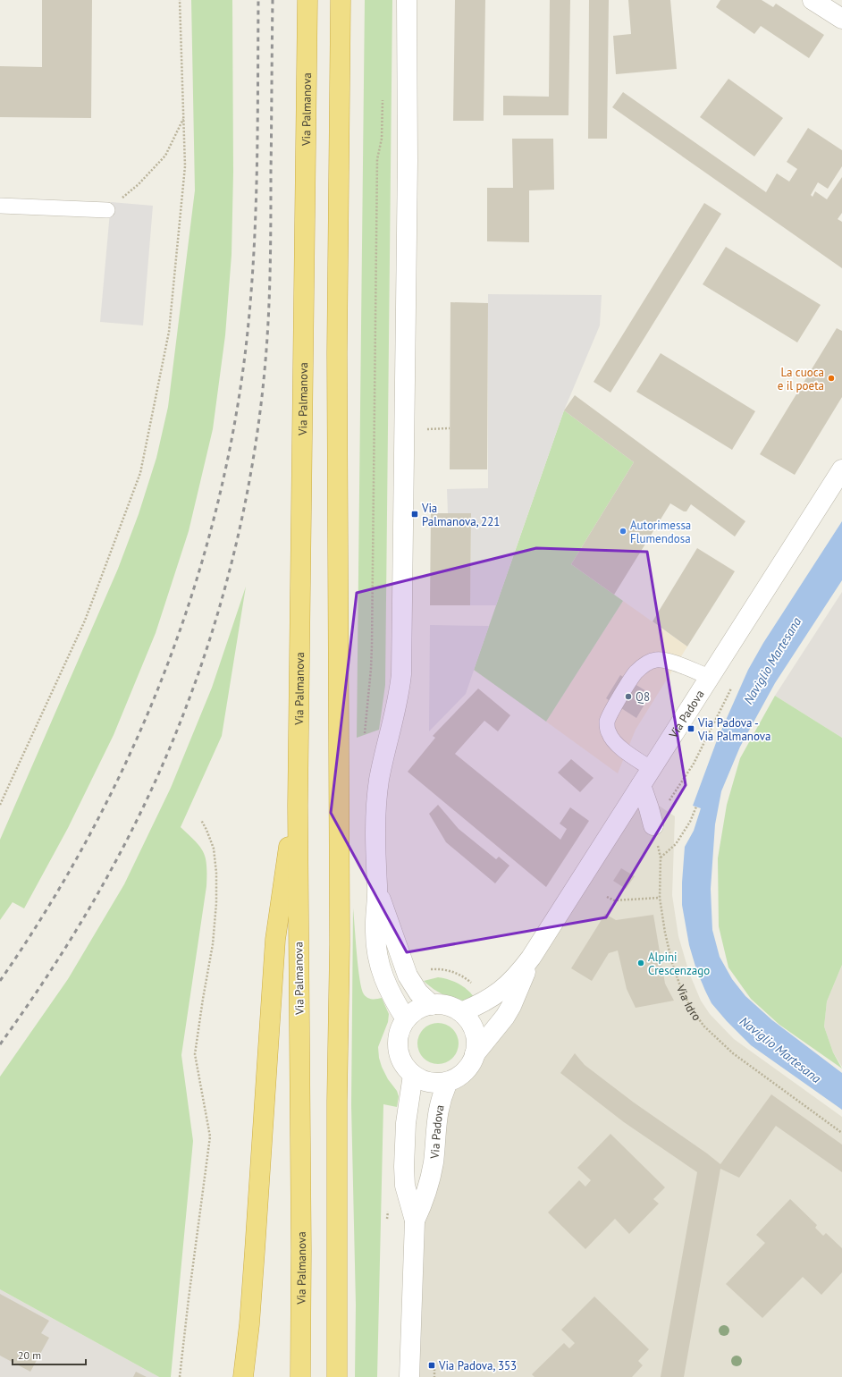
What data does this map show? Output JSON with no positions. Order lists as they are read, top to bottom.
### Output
{
  "streets": {
    "highway": ["Via Palmanova"],
    "street": ["Via Padova"],
    "path": ["Via Idro"]
  },
  "water": ["Naviglio Martesana"],
  "places": {
    "other": [
      "La cuoca e il poeta",
      "Autorimessa Flumendosa",
      "Q8",
      "Alpini Crescenzago"
    ],
    "transit": ["Via Palmanova, 221", "Via Padova - Via Palmanova", "Via Padova, 353"]
  },
  "scale_bar": "20 m"
}
